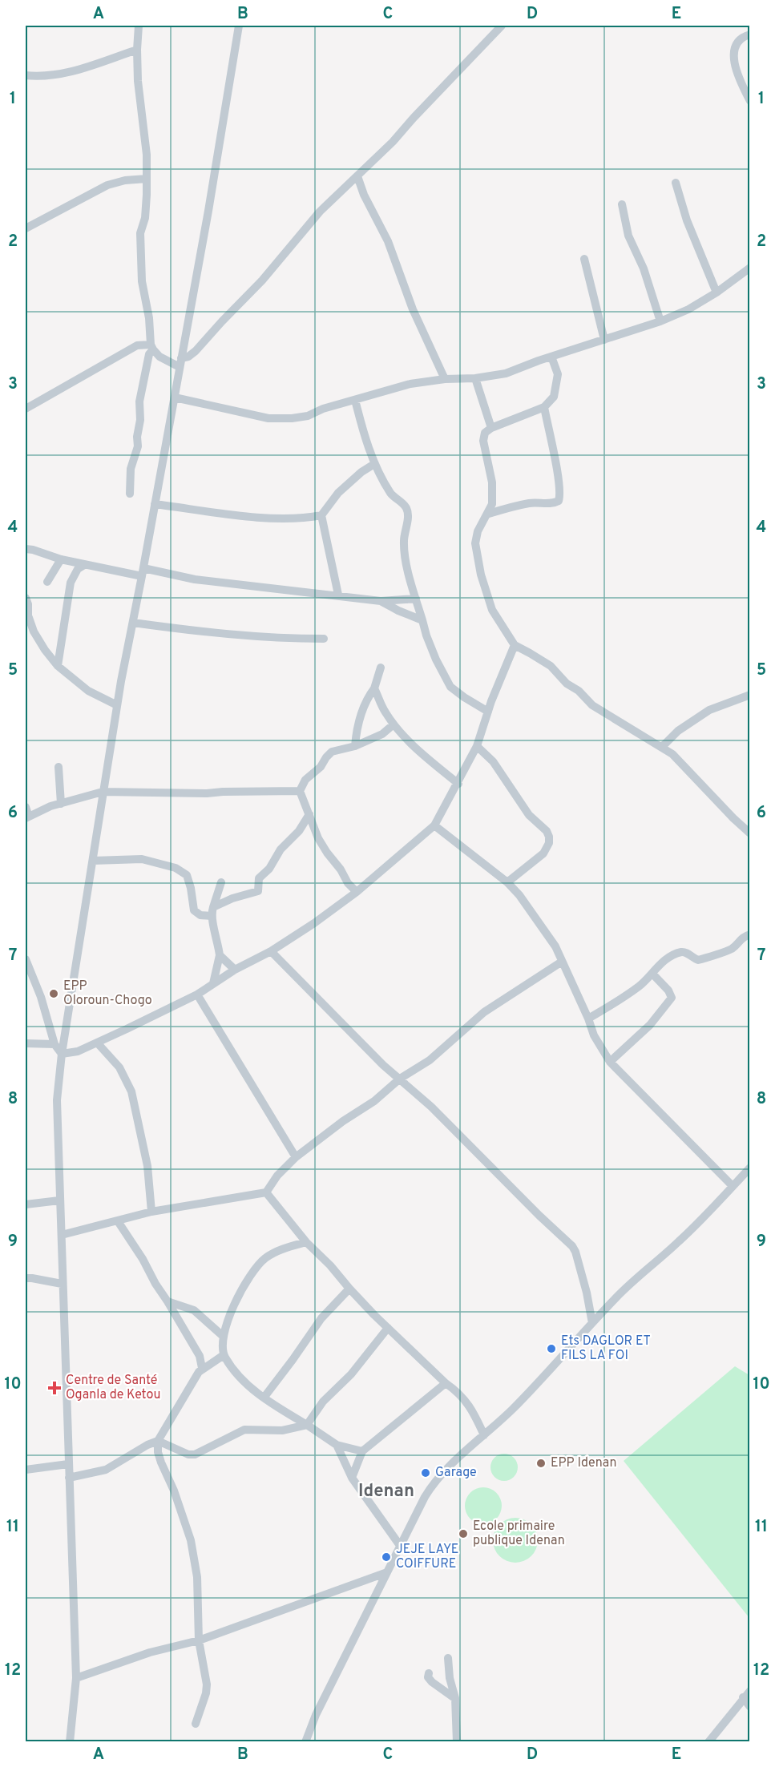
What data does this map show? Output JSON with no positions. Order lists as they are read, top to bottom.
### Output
{
  "districts": ["Idenan"],
  "places": {
    "other": [
      "EPP Oloroun-Chogo",
      "Ets DAGLOR ET FILS LA FOI",
      "EPP Idenan",
      "Garage",
      "Ecole primaire publique Idenan",
      "JEJE LAYE COIFFURE"
    ],
    "health": ["Centre de Santé Oganla de Ketou"]
  },
  "grid": {
    "columns": [
      "A",
      "B",
      "C",
      "D",
      "E"
    ],
    "rows": [
      "1",
      "2",
      "3",
      "4",
      "5",
      "6",
      "7",
      "8",
      "9",
      "10",
      "11",
      "12"
    ]
  }
}
